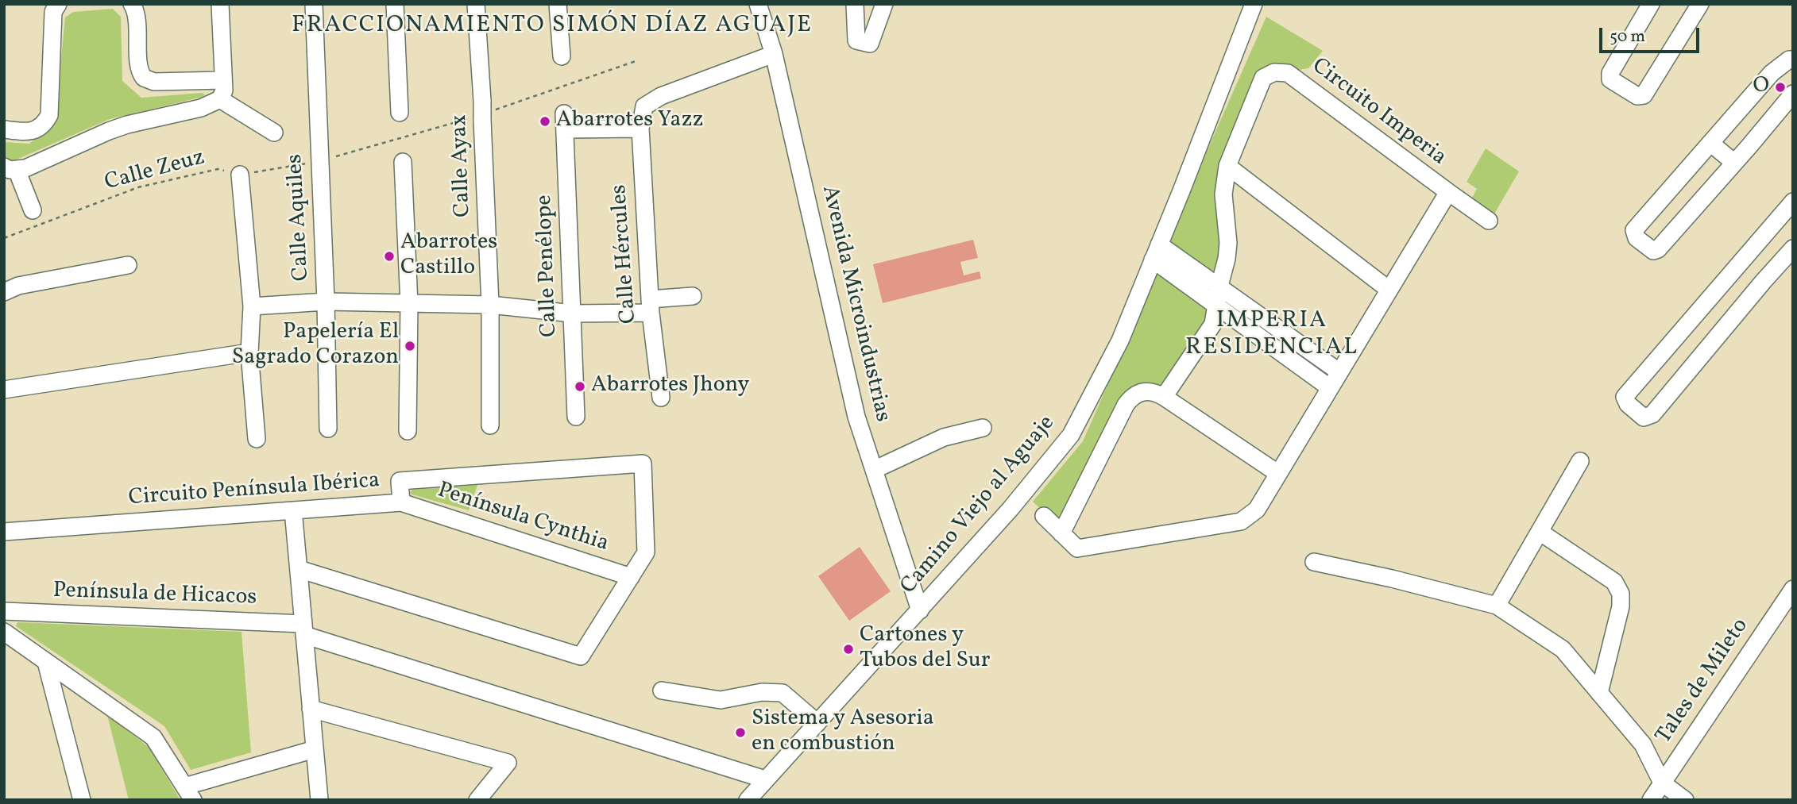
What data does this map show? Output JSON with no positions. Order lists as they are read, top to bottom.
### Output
{
  "streets": {
    "street": [
      "Circuito Imperia",
      "Calle Ayax",
      "Calle Aquiles",
      "Calle Hércules",
      "Calle Penélope",
      "Avenida Microindustrias",
      "Circuito Península Ibérica",
      "Camino Viejo al Aguaje",
      "Península Cynthia",
      "Península de Hicacos",
      "Tales de Mileto"
    ],
    "path": ["Calle Zeuz"]
  },
  "crossings": [
    ["Calle Zeuz", "Calle Aquiles"],
    ["Calle Hércules", "Calle Penélope"],
    ["Calle Hércules", "Avenida Microindustrias"],
    ["Avenida Microindustrias", "Camino Viejo al Aguaje"],
    ["Circuito Península Ibérica", "Península Cynthia"],
    ["Camino Viejo al Aguaje", "Península de Hicacos"]
  ],
  "districts": ["FRACCIONAMIENTO SIMÓN DÍAZ AGUAJE", "IMPERIA RESIDENCIAL"],
  "places": [
    "O",
    "Abarrotes Yazz",
    "Abarrotes Castillo",
    "Papelería El Sagrado Corazon",
    "Abarrotes Jhony",
    "Cartones y Tubos del Sur",
    "Sistema y Asesoria en combustión"
  ],
  "scale_bar": "50 m"
}
